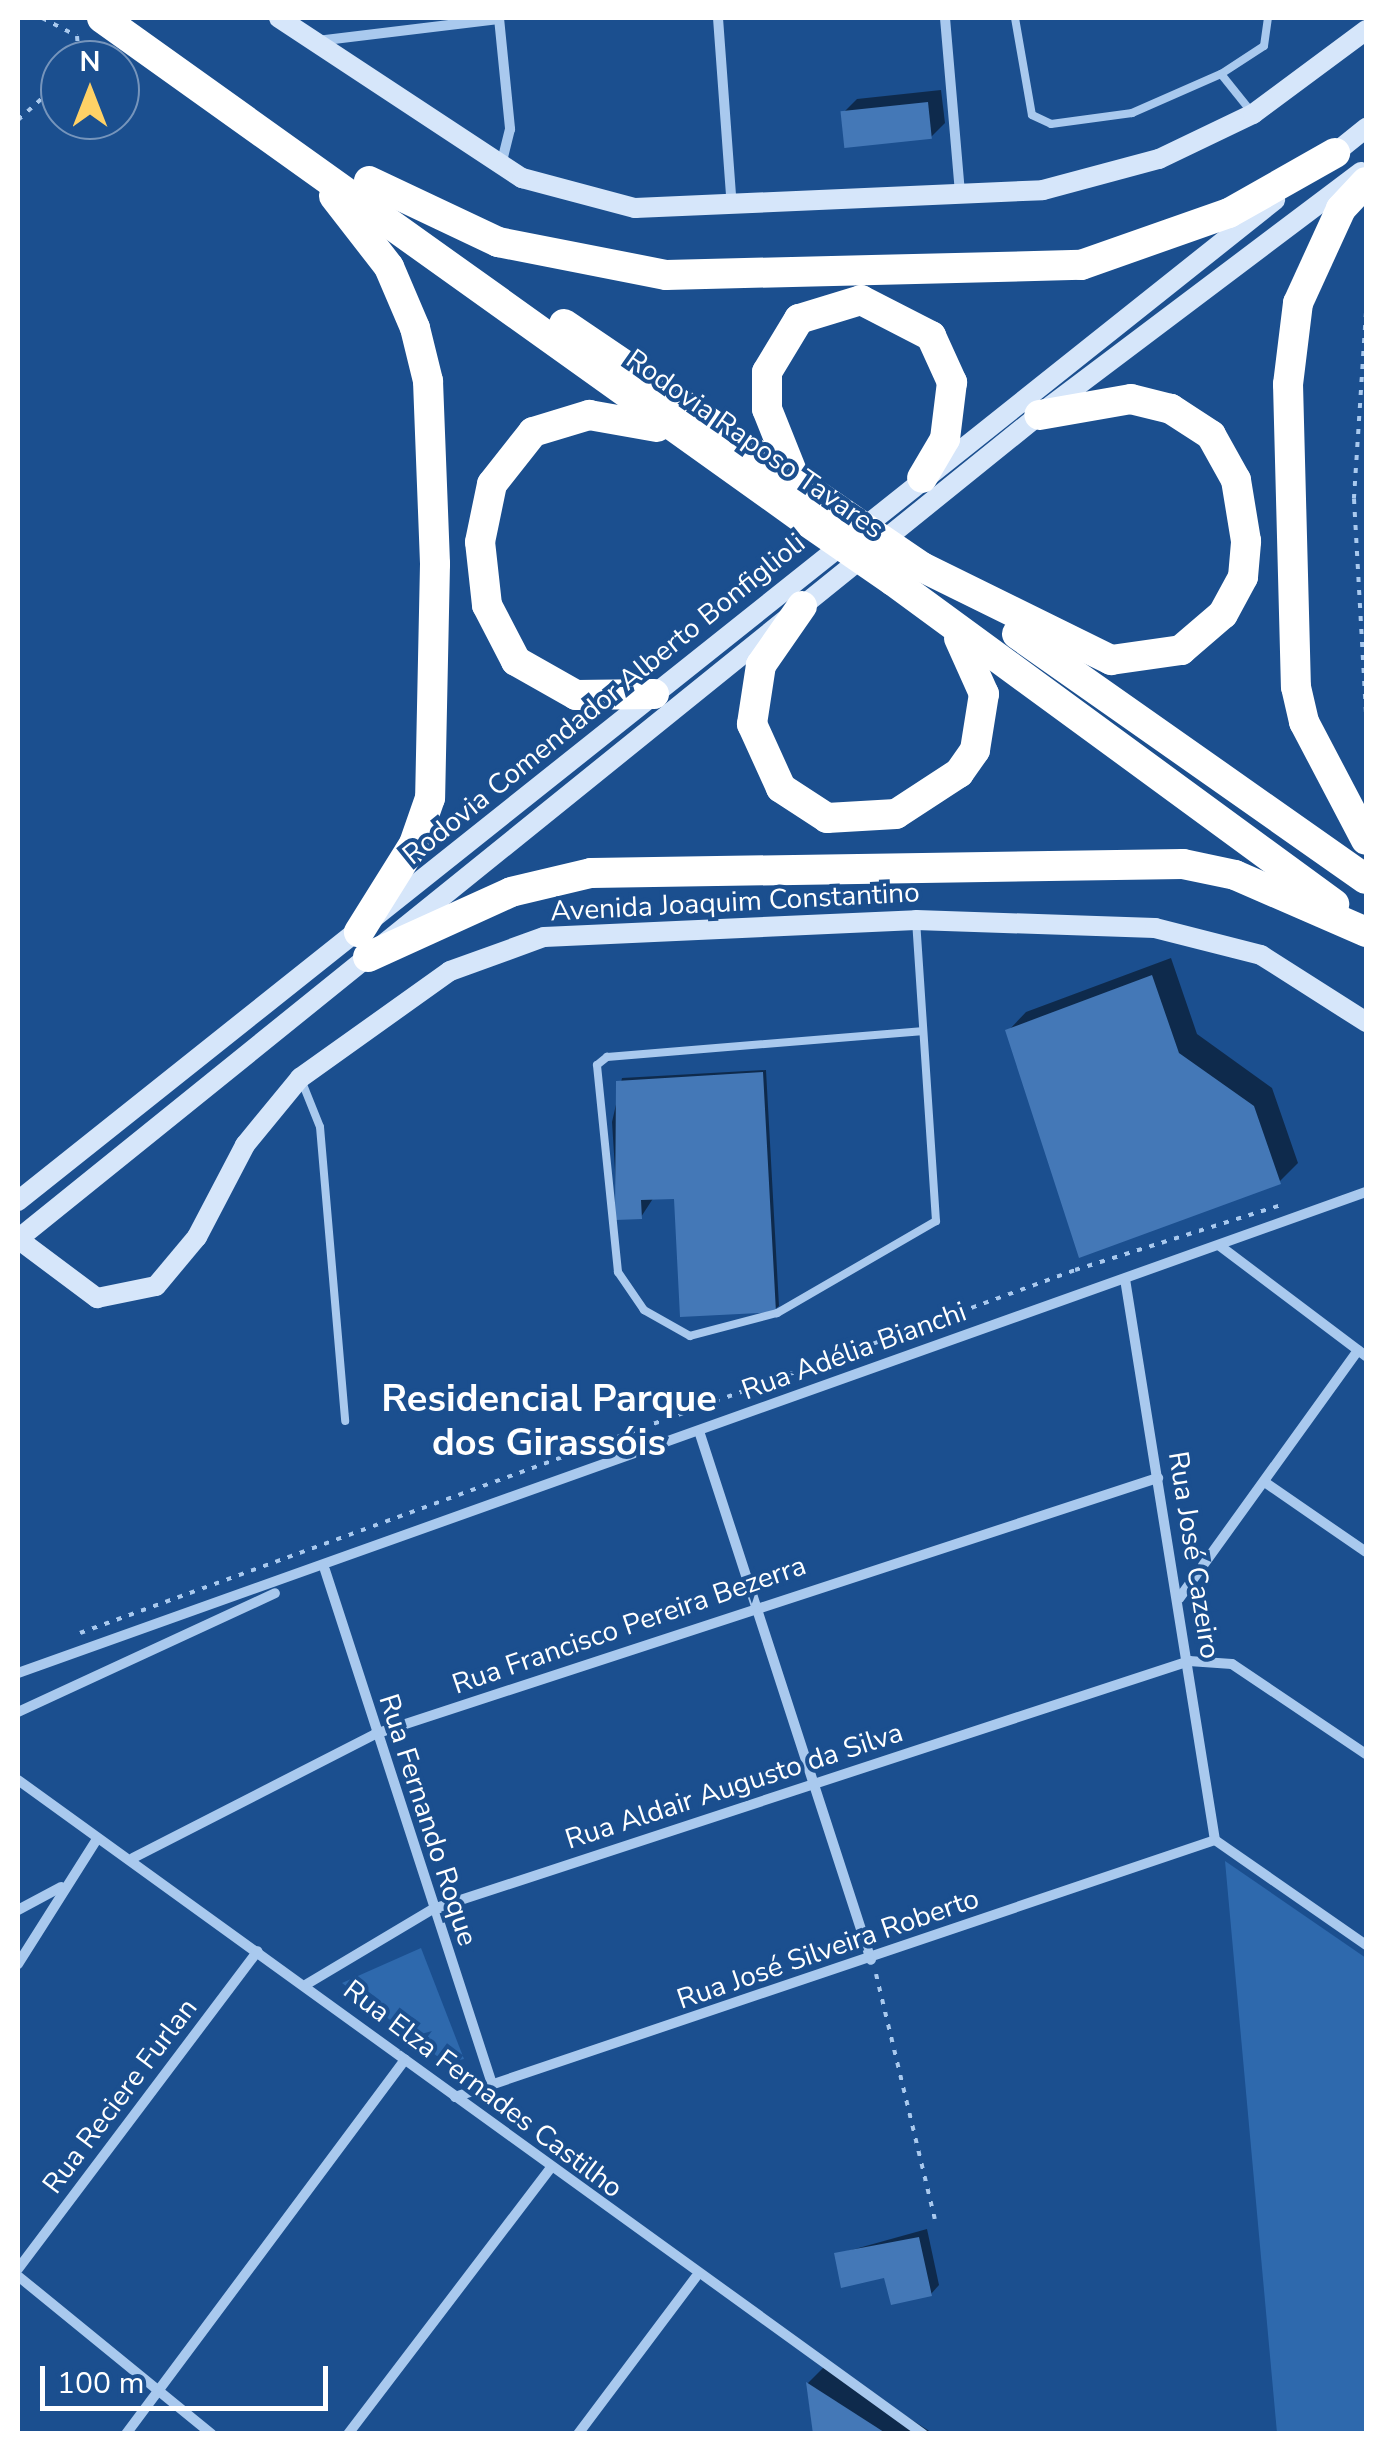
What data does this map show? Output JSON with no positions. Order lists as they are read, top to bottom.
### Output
{
  "streets": {
    "highway": ["Rodovia Raposo Tavares"],
    "main road": ["Rodovia Comendador Alberto Bonfiglioli", "Avenida Joaquim Constantino"],
    "street": [
      "Rua Adélia Bianchi",
      "Rua José Cazeiro",
      "Rua Francisco Pereira Bezerra",
      "Rua Aldair Augusto da Silva",
      "Rua Fernando Roque",
      "Rua José Silveira Roberto",
      "Rua Elza Fernades Castilho",
      "Rua Reciere Furlan"
    ]
  },
  "crossings": [
    ["Rodovia Comendador Alberto Bonfiglioli", "Avenida Joaquim Constantino"],
    ["Rua Adélia Bianchi", "Rua José Cazeiro"],
    ["Rua Adélia Bianchi", "Rua Fernando Roque"],
    ["Rua José Cazeiro", "Rua Francisco Pereira Bezerra"],
    ["Rua José Cazeiro", "Rua Aldair Augusto da Silva"],
    ["Rua José Cazeiro", "Rua José Silveira Roberto"],
    ["Rua Francisco Pereira Bezerra", "Rua Fernando Roque"],
    ["Rua Francisco Pereira Bezerra", "Rua Elza Fernades Castilho"],
    ["Rua Aldair Augusto da Silva", "Rua Fernando Roque"],
    ["Rua Aldair Augusto da Silva", "Rua Elza Fernades Castilho"],
    ["Rua Fernando Roque", "Rua José Silveira Roberto"],
    ["Rua José Silveira Roberto", "Rua Elza Fernades Castilho"],
    ["Rua Elza Fernades Castilho", "Rua Reciere Furlan"]
  ],
  "districts": ["Residencial Parque dos Girassóis"],
  "scale_bar": "100 m",
  "north": "top"
}
